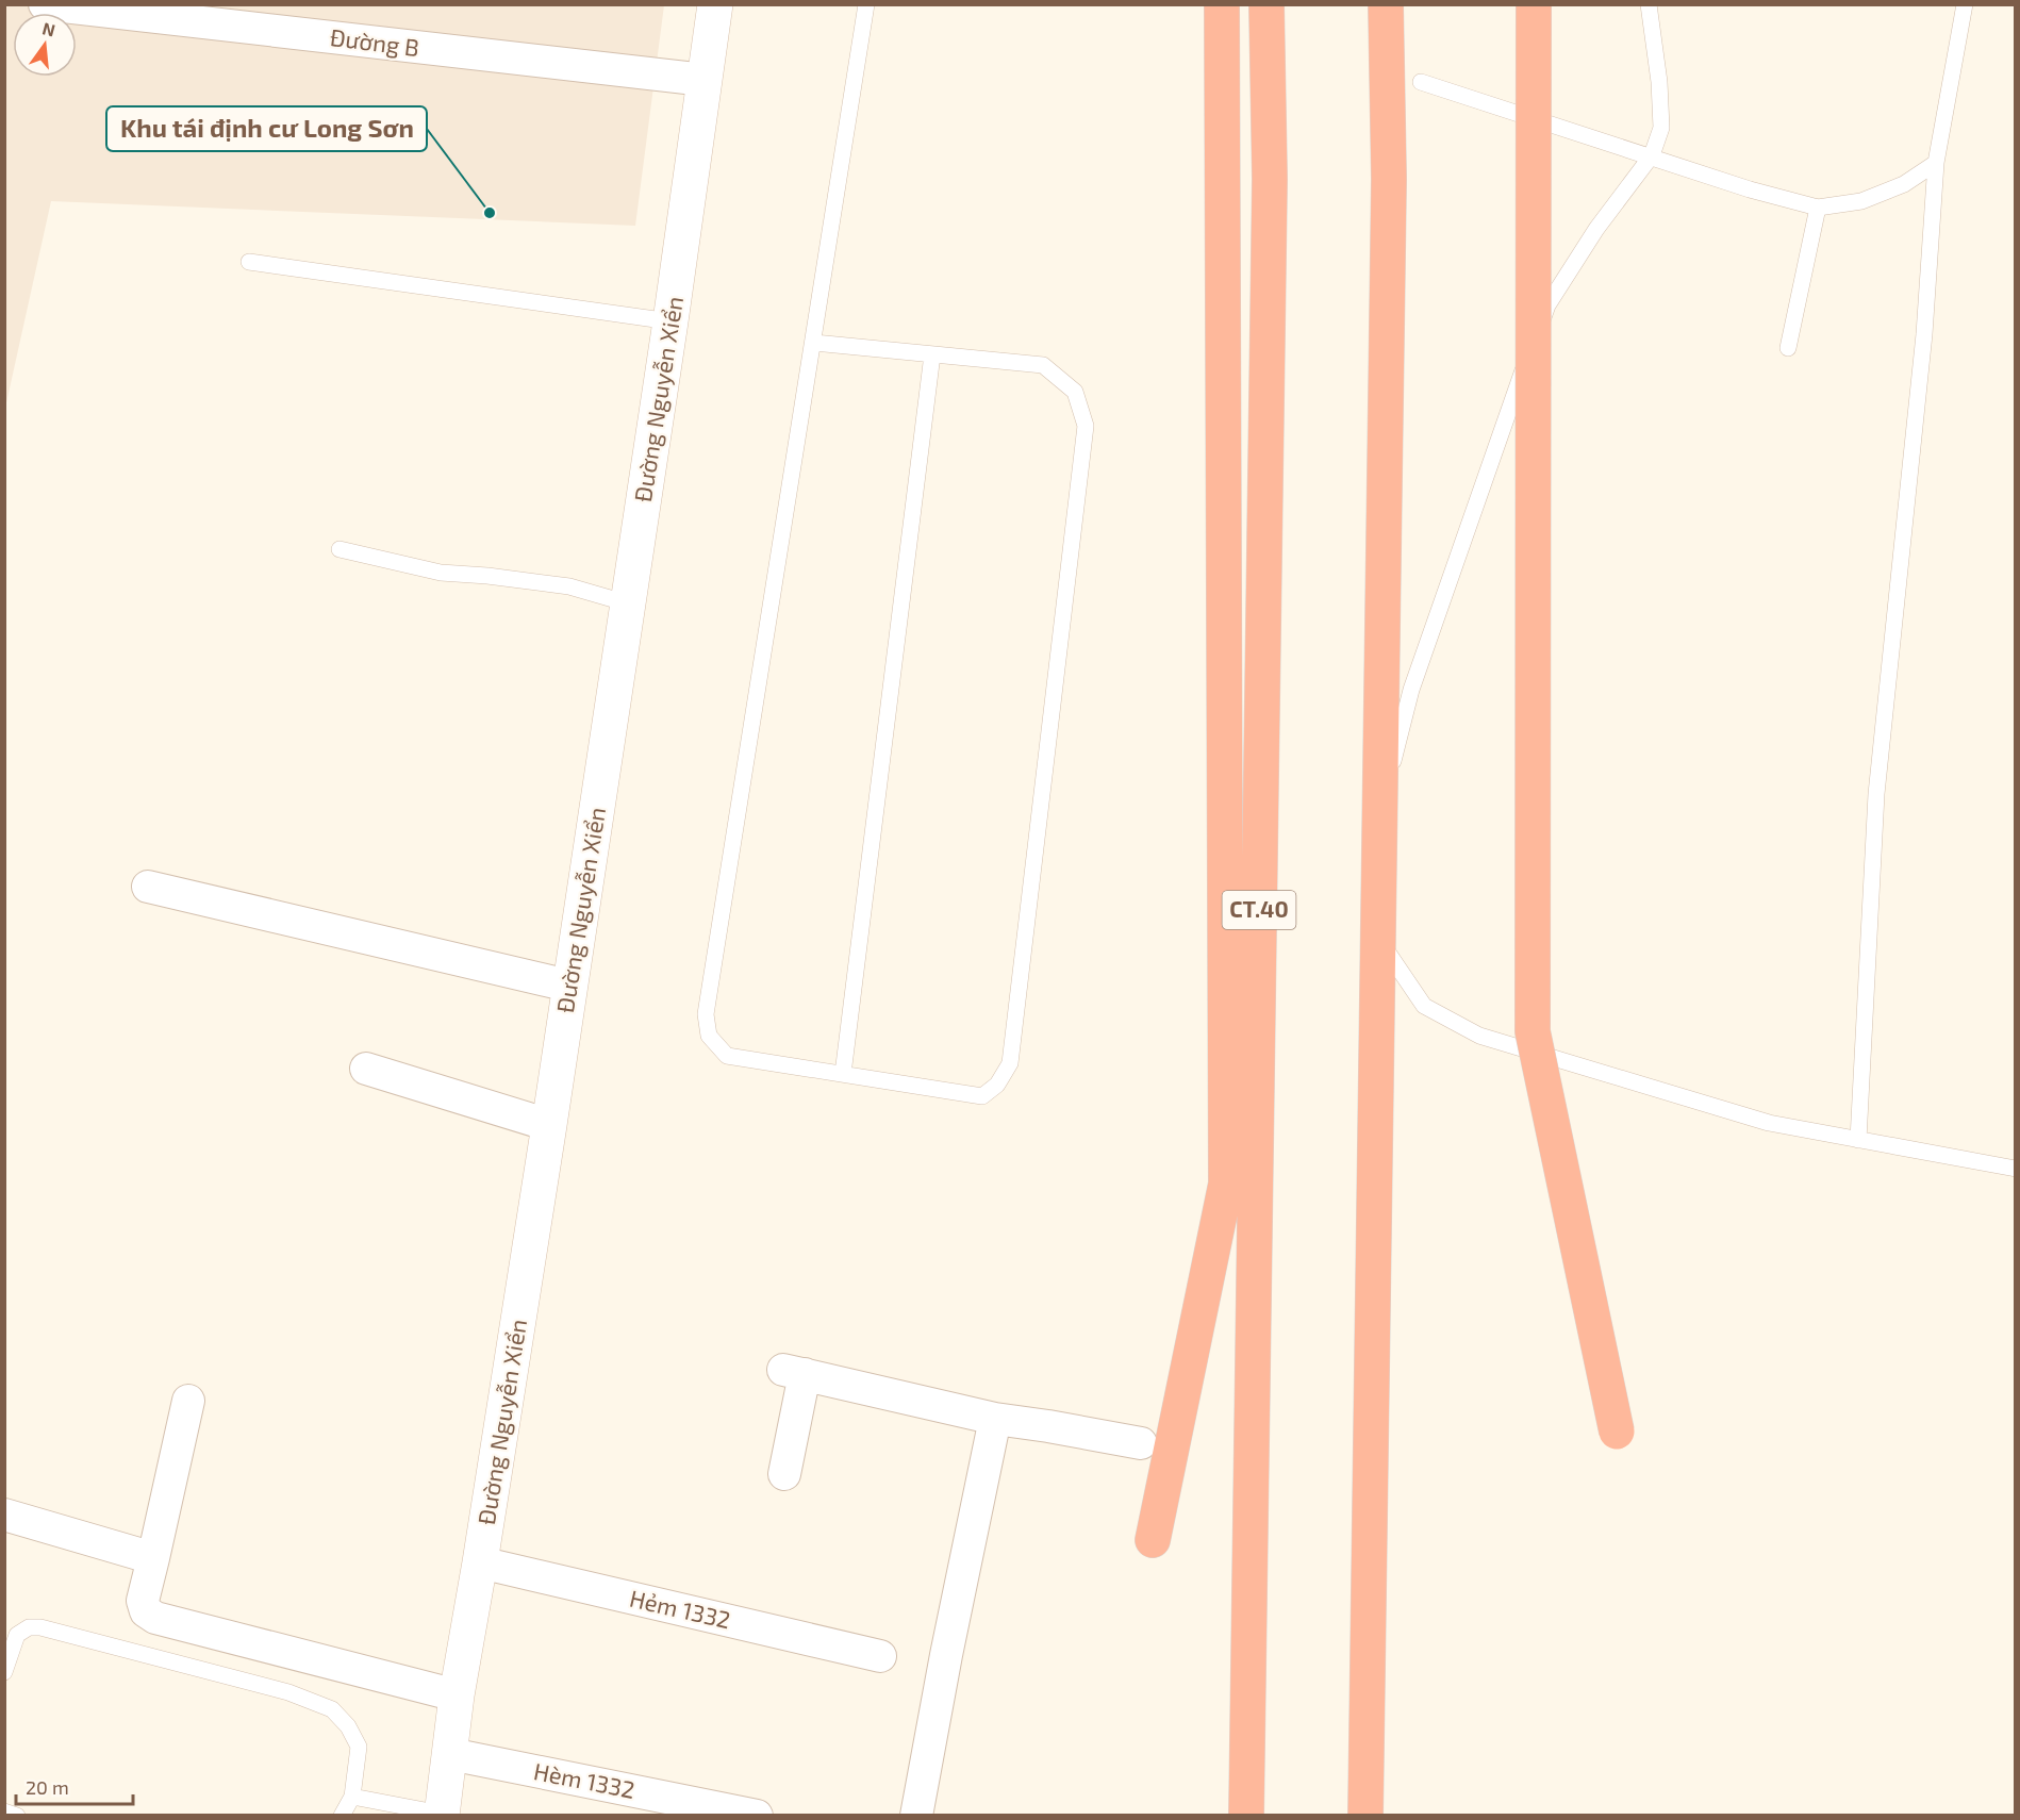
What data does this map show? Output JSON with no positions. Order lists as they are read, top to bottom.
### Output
{
  "streets": {
    "highway": ["CT.40"],
    "main road": ["Đường Nguyễn Xiển"],
    "street": ["Đường B", "Hẻm 1332", "Hèm 1332"]
  },
  "crossings": [
    ["Đường B", "Đường Nguyễn Xiển"],
    ["Đường Nguyễn Xiển", "Hẻm 1332"],
    ["Đường Nguyễn Xiển", "Hèm 1332"]
  ],
  "places": ["Khu tái định cư Long Sơn"],
  "scale_bar": "20 m",
  "north": "top"
}
